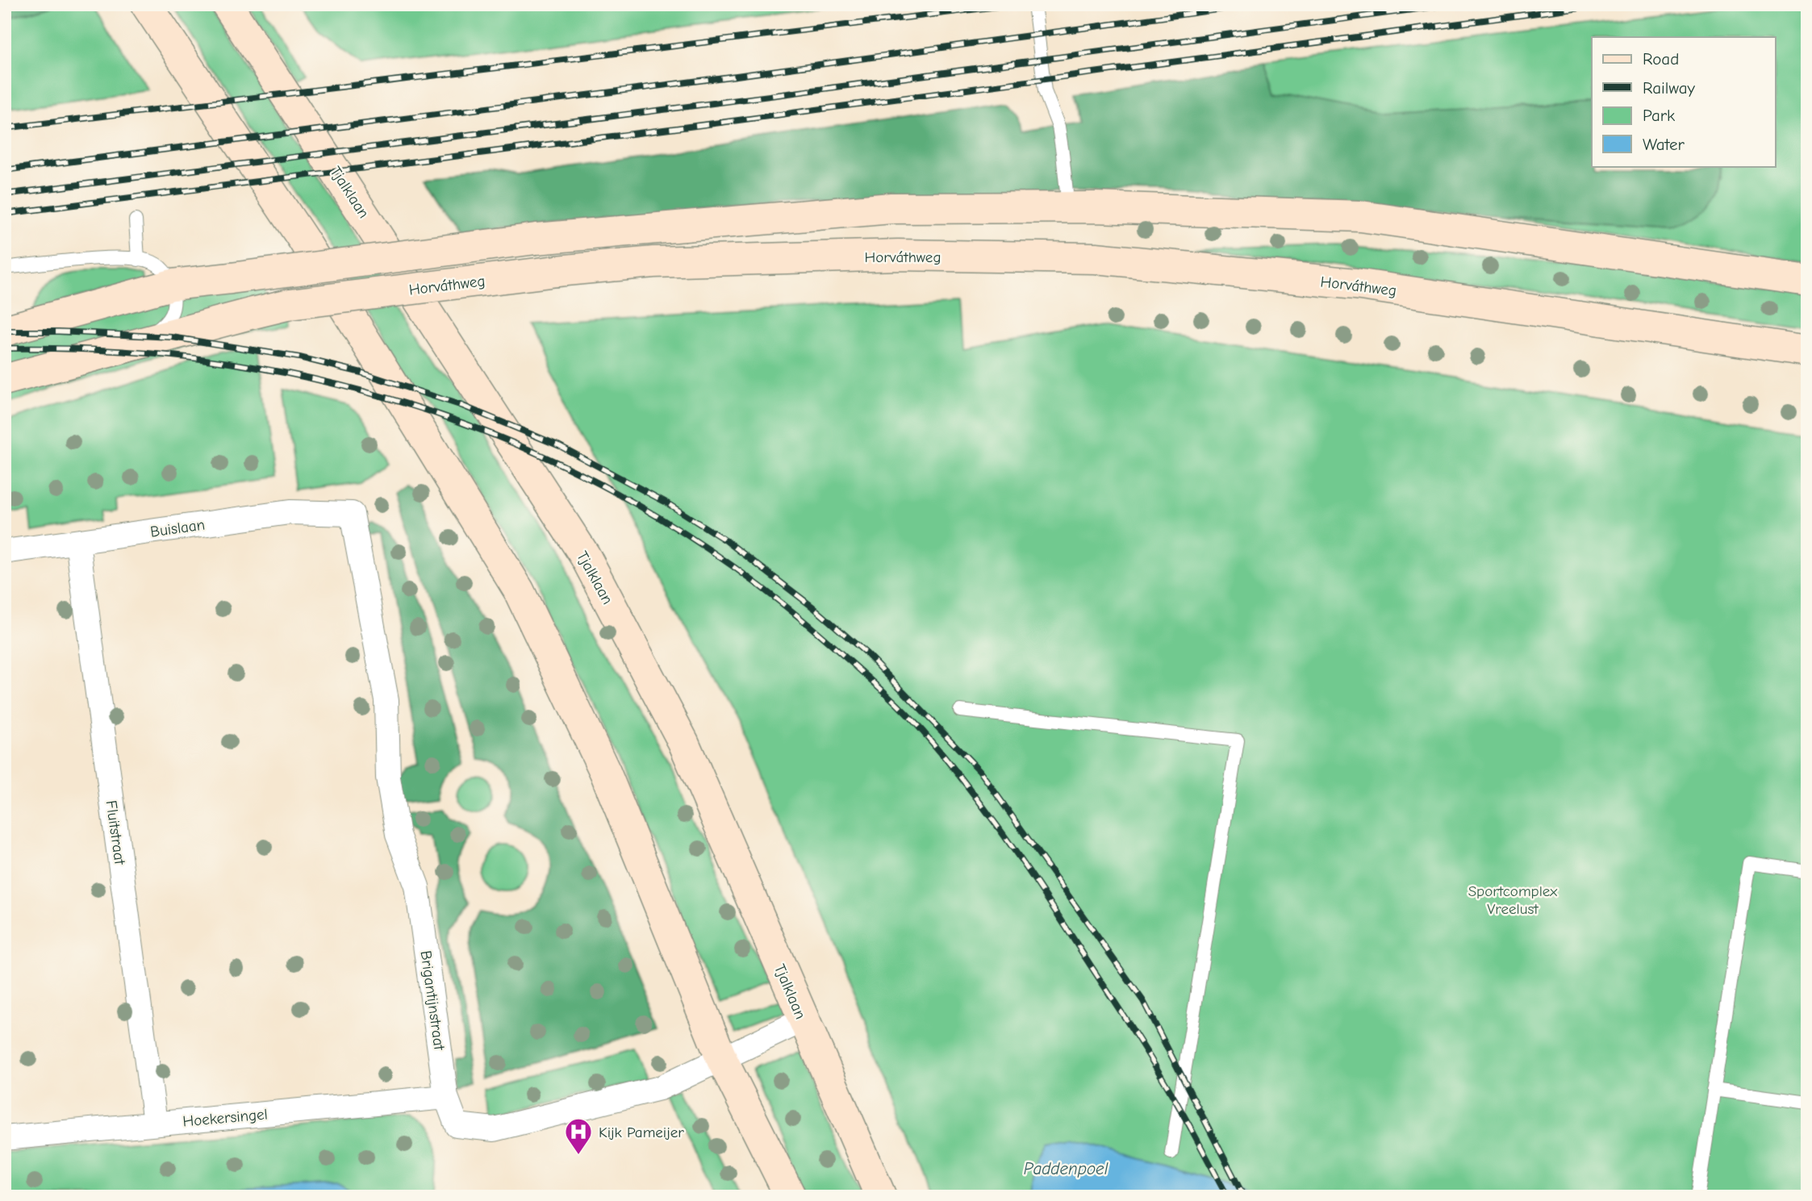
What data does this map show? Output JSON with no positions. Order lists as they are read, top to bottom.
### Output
{
  "streets": {
    "main road": ["Tjalklaan", "Horváthweg"],
    "street": [
      "Buislaan",
      "Fluitstraat",
      "Brigantijnstraat",
      "Hoekersingel"
    ]
  },
  "crossings": [
    ["Tjalklaan", "Brigantijnstraat"],
    ["Buislaan", "Fluitstraat"],
    ["Buislaan", "Brigantijnstraat"],
    ["Fluitstraat", "Hoekersingel"],
    ["Brigantijnstraat", "Hoekersingel"]
  ],
  "water": ["Paddenpoel"],
  "parks": ["Sportcomplex Vreelust"],
  "places": {
    "hospital": ["Kijk Pameijer"]
  },
  "legend": [
    "Road",
    "Railway",
    "Park",
    "Water"
  ]
}
